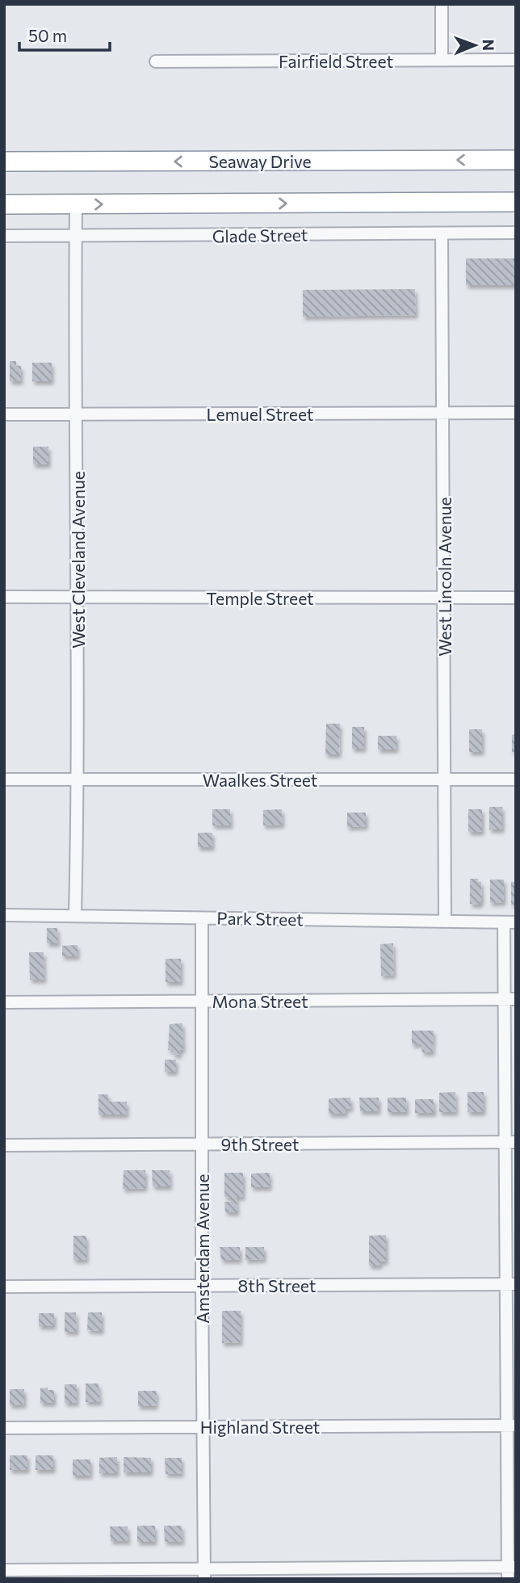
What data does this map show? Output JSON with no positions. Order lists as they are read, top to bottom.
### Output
{
  "streets": {
    "highway": ["Seaway Drive"],
    "street": [
      "Fairfield Street",
      "Glade Street",
      "Lemuel Street",
      "West Cleveland Avenue",
      "West Lincoln Avenue",
      "Temple Street",
      "Waalkes Street",
      "Park Street",
      "Mona Street",
      "9th Street",
      "Amsterdam Avenue",
      "8th Street",
      "Highland Street"
    ]
  },
  "crossings": [
    ["Glade Street", "West Cleveland Avenue"],
    ["Glade Street", "West Lincoln Avenue"],
    ["Lemuel Street", "West Cleveland Avenue"],
    ["Lemuel Street", "West Lincoln Avenue"],
    ["West Cleveland Avenue", "Temple Street"],
    ["West Cleveland Avenue", "Waalkes Street"],
    ["West Cleveland Avenue", "Park Street"],
    ["West Lincoln Avenue", "Temple Street"],
    ["West Lincoln Avenue", "Waalkes Street"],
    ["West Lincoln Avenue", "Park Street"],
    ["Park Street", "Amsterdam Avenue"],
    ["Mona Street", "Amsterdam Avenue"],
    ["9th Street", "Amsterdam Avenue"],
    ["Amsterdam Avenue", "8th Street"],
    ["Amsterdam Avenue", "Highland Street"]
  ],
  "scale_bar": "50 m",
  "north": "right"
}
